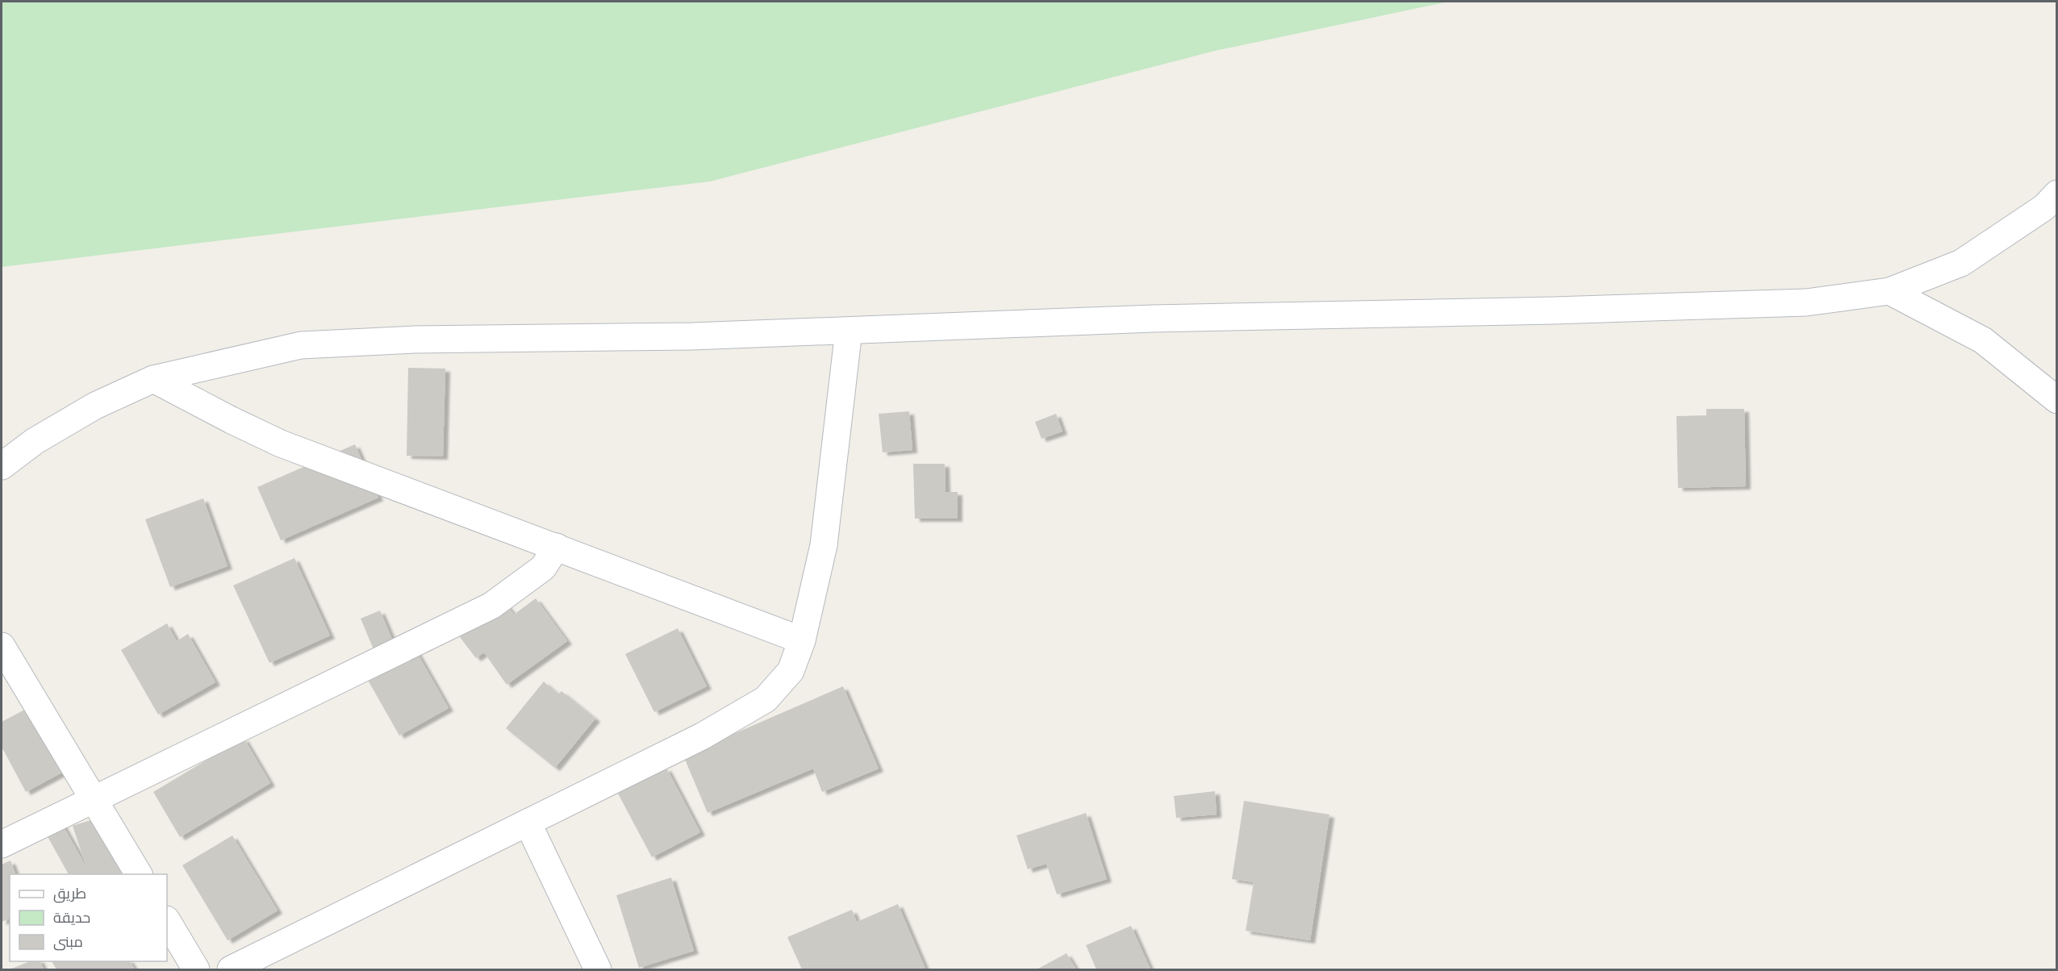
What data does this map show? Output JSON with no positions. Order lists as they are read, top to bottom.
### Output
{
  "legend": ["طريق", "حديقة", "مبنى"]
}
